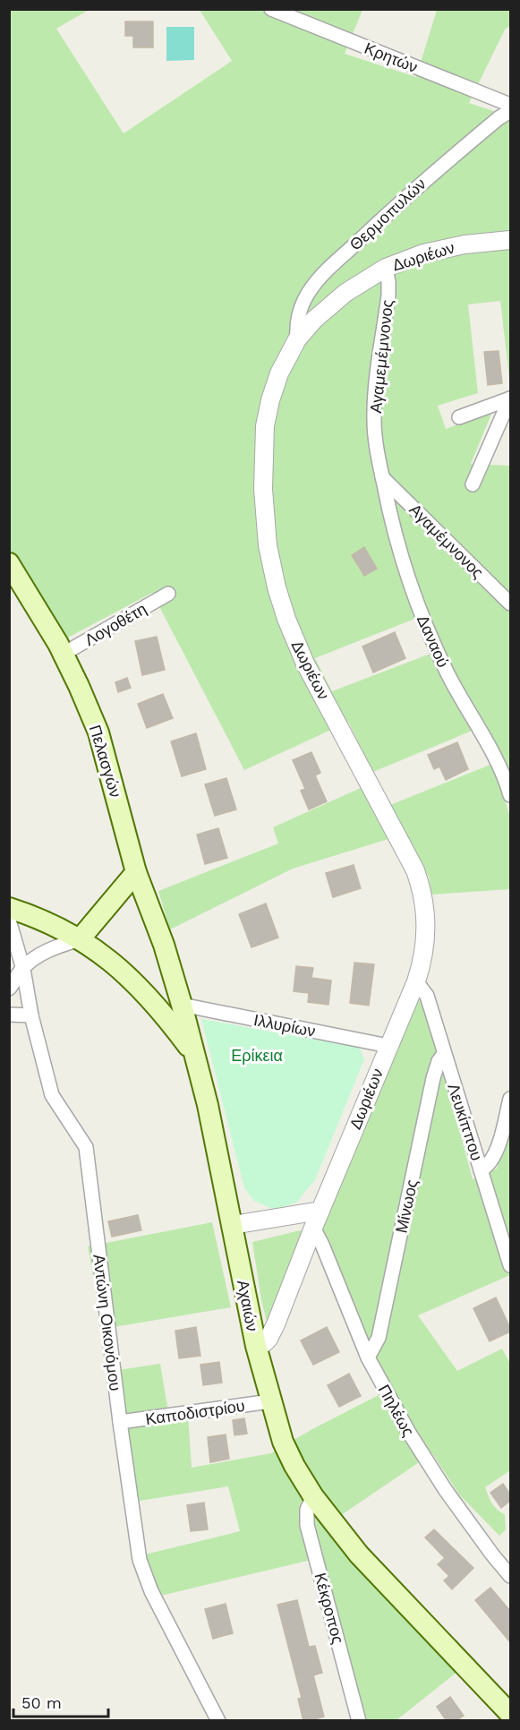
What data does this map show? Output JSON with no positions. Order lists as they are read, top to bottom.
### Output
{
  "streets": {
    "main road": ["Πελασγών", "Αχαιών"],
    "street": [
      "Κρητών",
      "Θερμοπυλών",
      "Δωριέων",
      "Αγαμεμέμνονος",
      "Αγαμέμνονος",
      "Λογοθέτη",
      "Δαναού",
      "Ιλλυρίων",
      "Λευκίππου",
      "Μίνωος",
      "Αντώνη Οικονόμου",
      "Πηλέως",
      "Καποδιστρίου",
      "Κέκροπος"
    ]
  },
  "crossings": [
    ["Θερμοπυλών", "Δωριέων"],
    ["Δωριέων", "Αγαμεμέμνονος"],
    ["Δωριέων", "Ιλλυρίων"],
    ["Δωριέων", "Λευκίππου"],
    ["Δωριέων", "Αχαιών"],
    ["Δωριέων", "Πηλέως"],
    ["Αγαμεμέμνονος", "Αγαμέμνονος"],
    ["Αγαμεμέμνονος", "Δαναού"],
    ["Αγαμέμνονος", "Δαναού"],
    ["Λογοθέτη", "Πελασγών"],
    ["Πελασγών", "Ιλλυρίων"],
    ["Πελασγών", "Αχαιών"],
    ["Λευκίππου", "Μίνωος"],
    ["Μίνωος", "Πηλέως"],
    ["Αχαιών", "Καποδιστρίου"],
    ["Αχαιών", "Κέκροπος"],
    ["Αντώνη Οικονόμου", "Καποδιστρίου"]
  ],
  "parks": ["Ερίκεια"],
  "scale_bar": "50 m"
}
